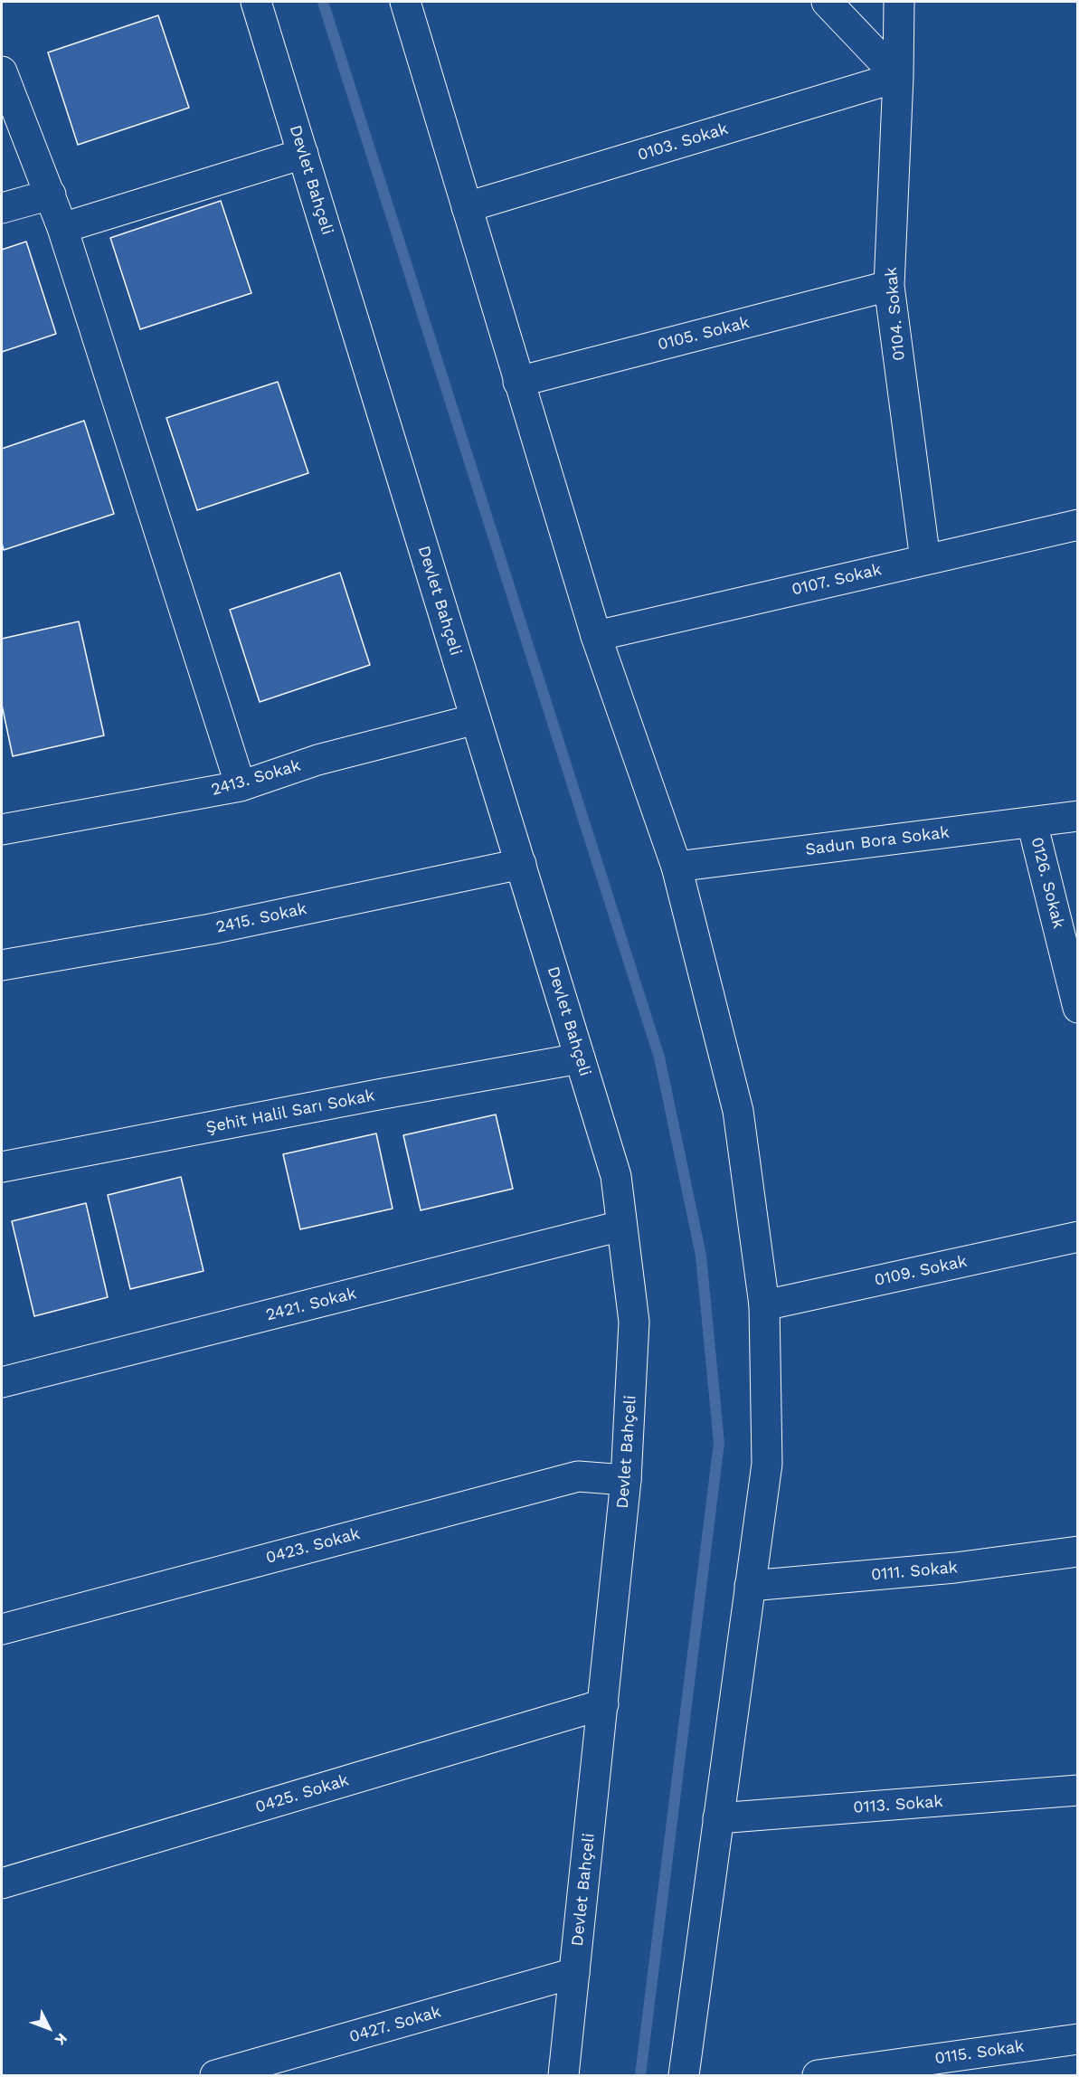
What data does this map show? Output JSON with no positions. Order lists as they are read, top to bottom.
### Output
{
  "streets": {
    "street": [
      "0103. Sokak",
      "Devlet Bahçeli",
      "0104. Sokak",
      "0105. Sokak",
      "0107. Sokak",
      "2413. Sokak",
      "Sadun Bora Sokak",
      "0126. Sokak",
      "2415. Sokak",
      "Şehit Halil Sarı Sokak",
      "0109. Sokak",
      "2421. Sokak",
      "0423. Sokak",
      "0111. Sokak",
      "0425. Sokak",
      "0113. Sokak",
      "0427. Sokak",
      "0115. Sokak"
    ]
  },
  "crossings": [
    ["0103. Sokak", "0104. Sokak"],
    ["Devlet Bahçeli", "2413. Sokak"],
    ["Devlet Bahçeli", "2415. Sokak"],
    ["Devlet Bahçeli", "Şehit Halil Sarı Sokak"],
    ["Devlet Bahçeli", "2421. Sokak"],
    ["Devlet Bahçeli", "0423. Sokak"],
    ["Devlet Bahçeli", "0425. Sokak"],
    ["Devlet Bahçeli", "0427. Sokak"],
    ["0104. Sokak", "0105. Sokak"],
    ["0104. Sokak", "0107. Sokak"],
    ["Sadun Bora Sokak", "0126. Sokak"]
  ],
  "north": "bottom right"
}
